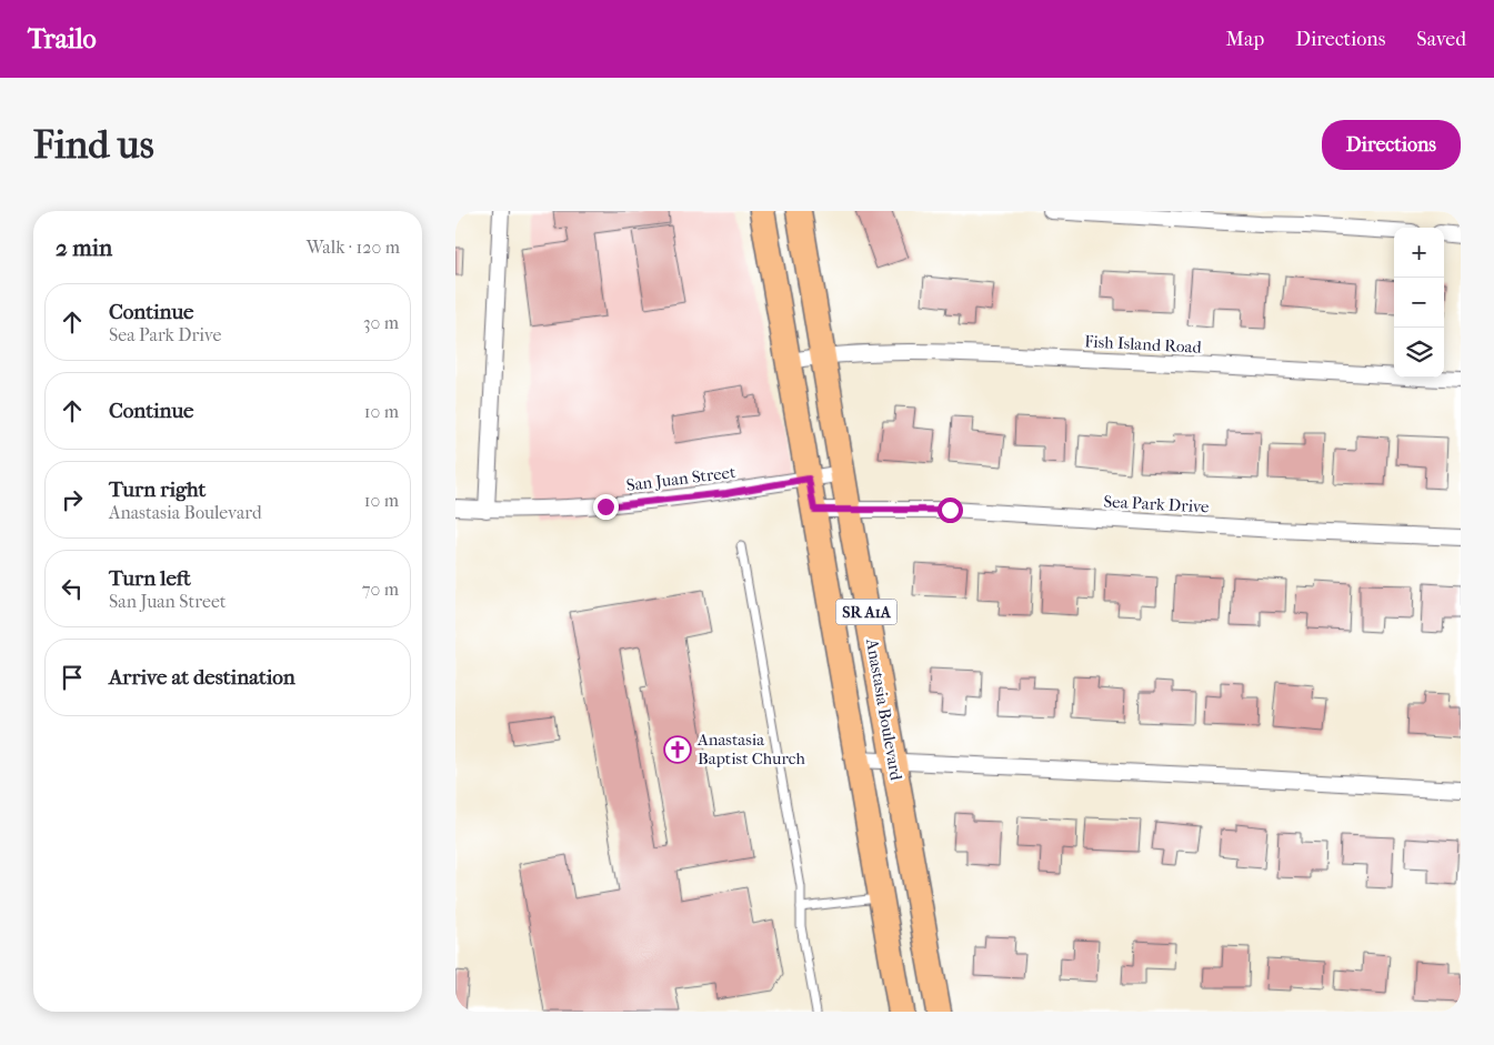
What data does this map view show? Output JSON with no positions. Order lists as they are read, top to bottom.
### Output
{
  "streets": {
    "main road": ["SR A1A", "Anastasia Boulevard"],
    "street": ["Fish Island Road", "San Juan Street", "Sea Park Drive"]
  },
  "crossings": [
    ["Fish Island Road", "Anastasia Boulevard"],
    ["San Juan Street", "Anastasia Boulevard"],
    ["Sea Park Drive", "Anastasia Boulevard"]
  ],
  "places": {
    "church": ["Anastasia Baptist Church"]
  },
  "page": {
    "header": "Trailo",
    "nav": ["Map", "Directions", "Saved"],
    "buttons": "Directions",
    "title": "Find us",
    "heading": ["2 min", "Walk · 120 m"],
    "map_buttons": ["+", "−"],
    "list": [
      ["Continue", "Sea Park Drive", "30 m"],
      ["Continue", "10 m"],
      ["Turn right", "Anastasia Boulevard", "10 m"],
      ["Turn left", "San Juan Street", "70 m"],
      "Arrive at destination"
    ]
  }
}
